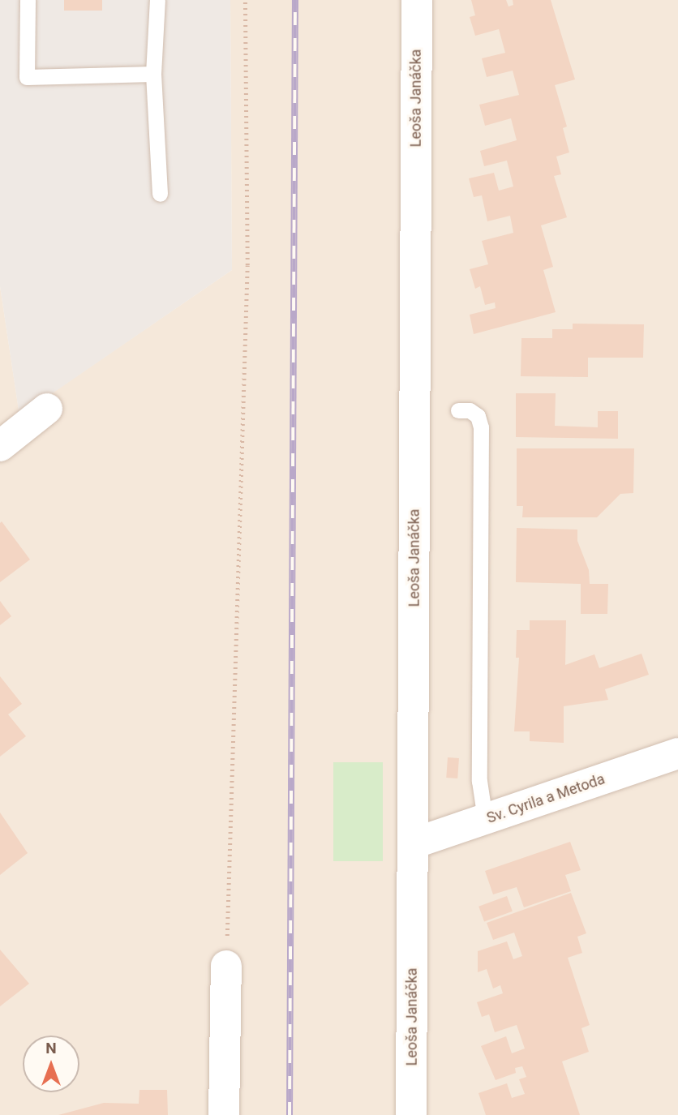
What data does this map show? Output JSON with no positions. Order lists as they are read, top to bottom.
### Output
{
  "streets": {
    "street": ["Leoša Janáčka", "Sv. Cyrila a Metoda"]
  },
  "crossings": [
    ["Leoša Janáčka", "Sv. Cyrila a Metoda"]
  ],
  "north": "top"
}
